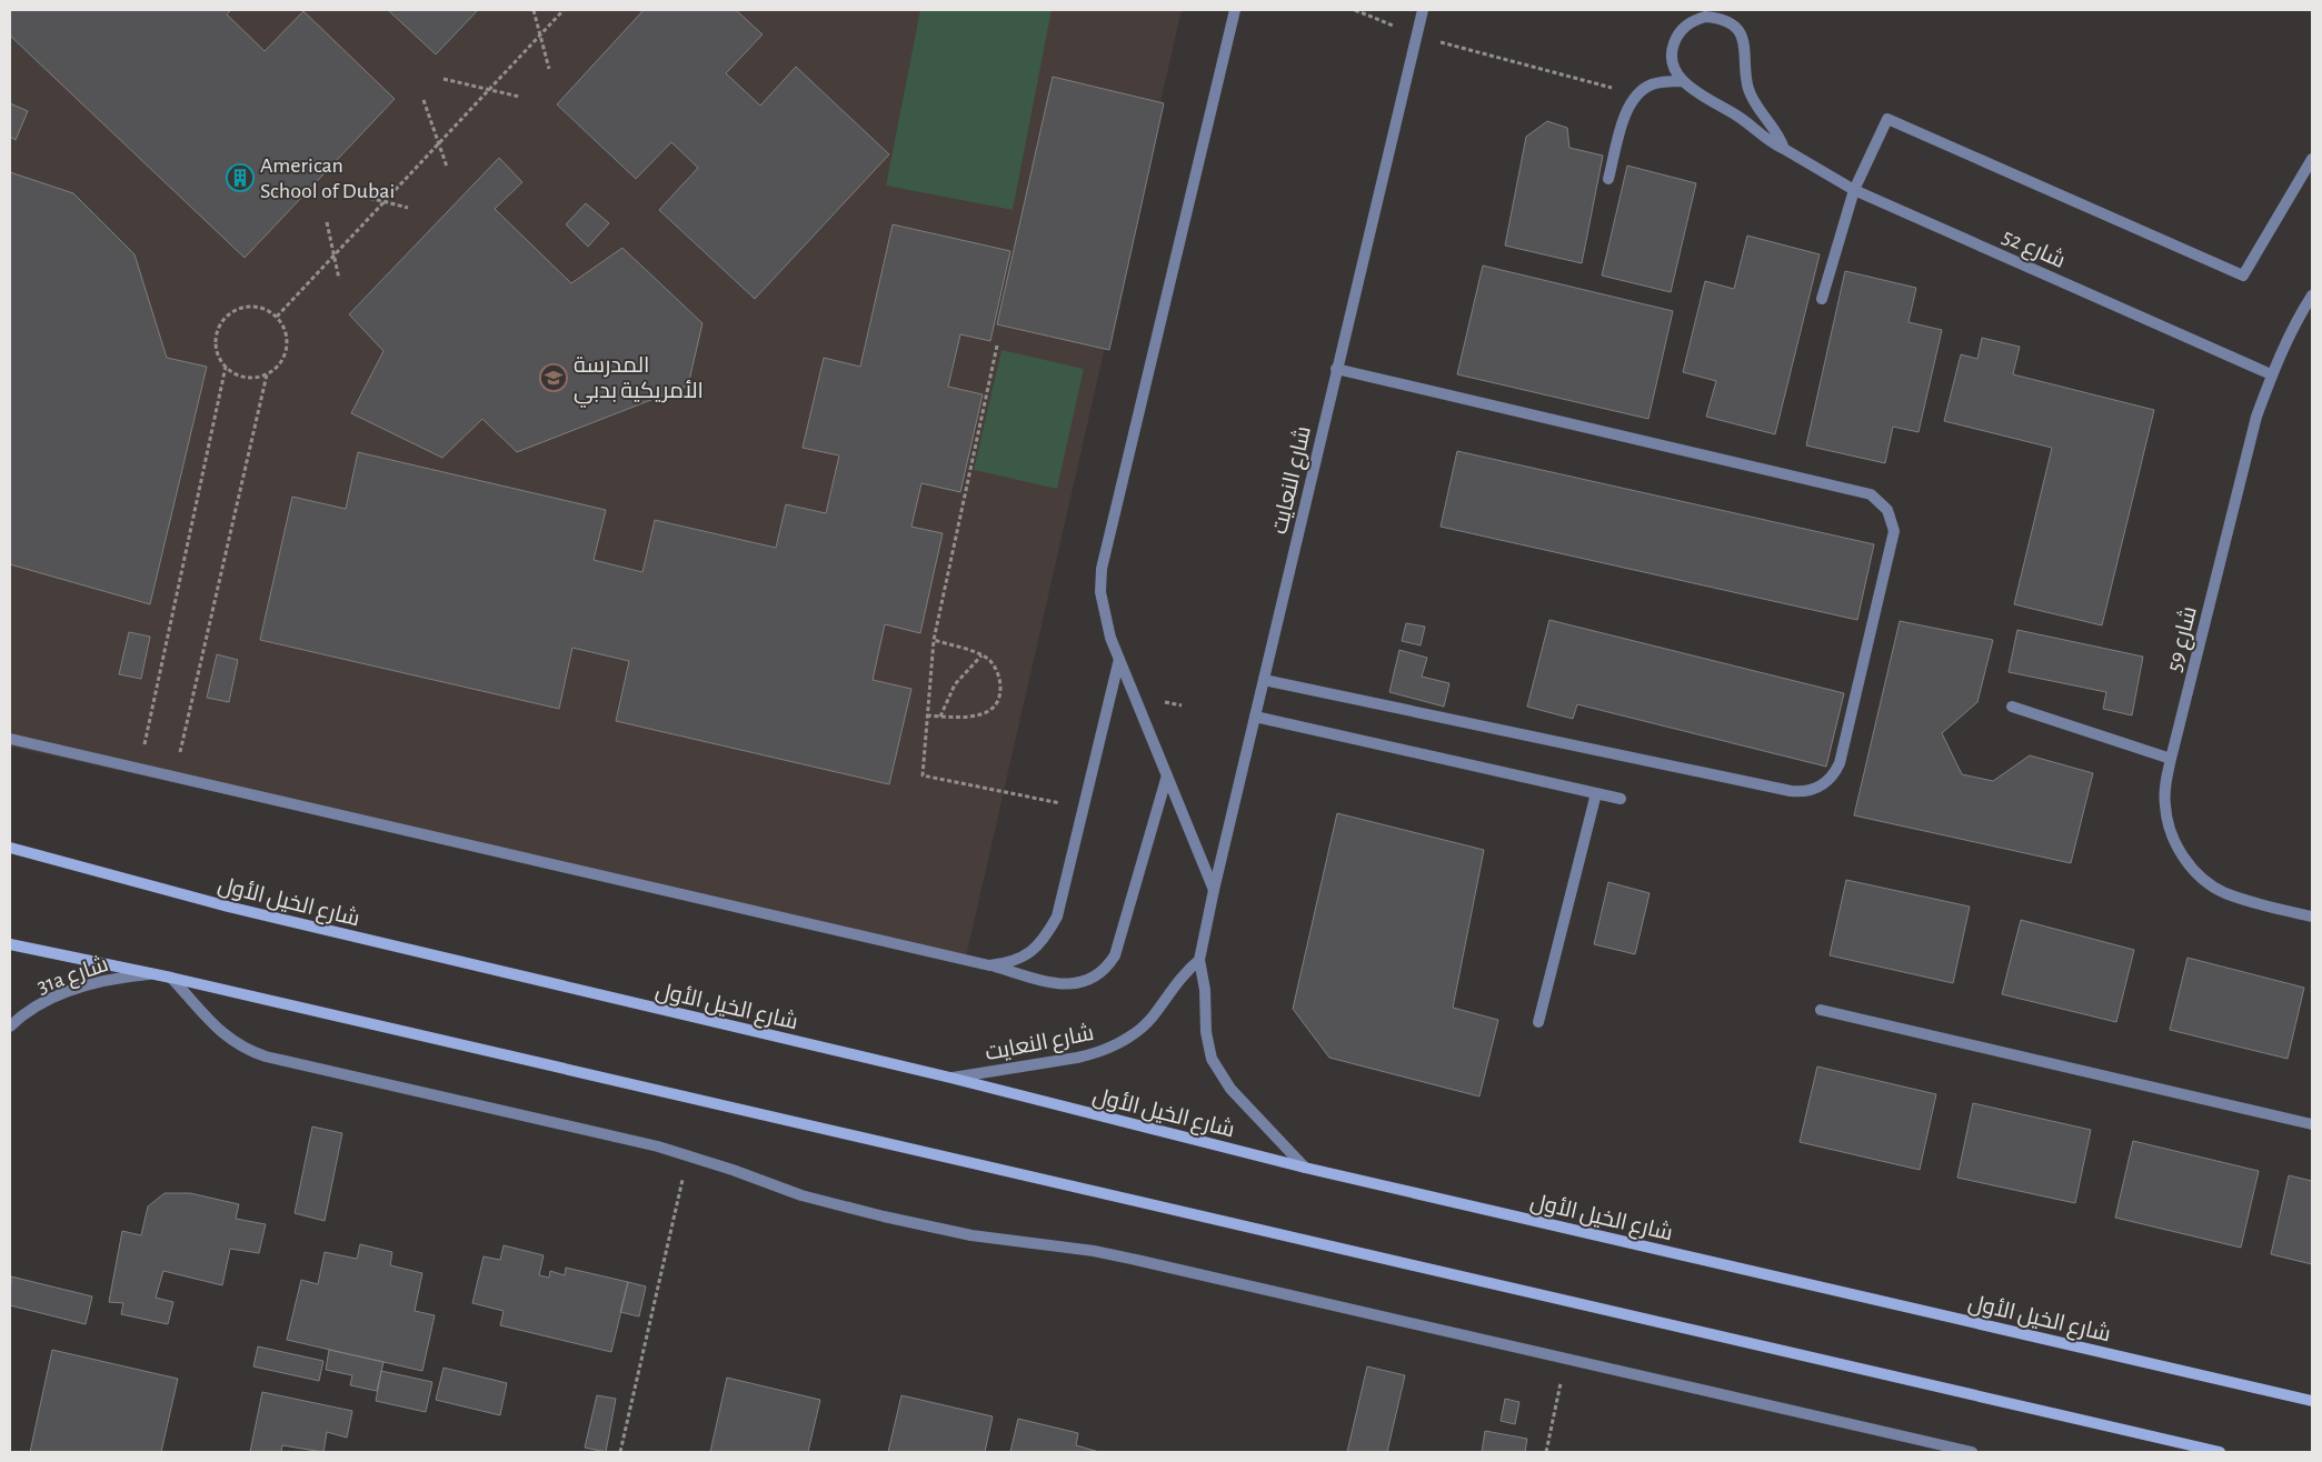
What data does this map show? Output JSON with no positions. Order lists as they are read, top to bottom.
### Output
{
  "streets": {
    "main road": ["شارع الخيل الأول"],
    "street": [
      "شارع 52",
      "شارع النعايت",
      "شارع 59",
      "31a شارع"
    ]
  },
  "crossings": [
    ["شارع 52", "شارع 59"],
    ["شارع النعايت", "شارع الخيل الأول"]
  ],
  "places": {
    "building": ["American School of Dubai"],
    "school or university": ["المدرسة الأمريكية بدبي"]
  }
}
